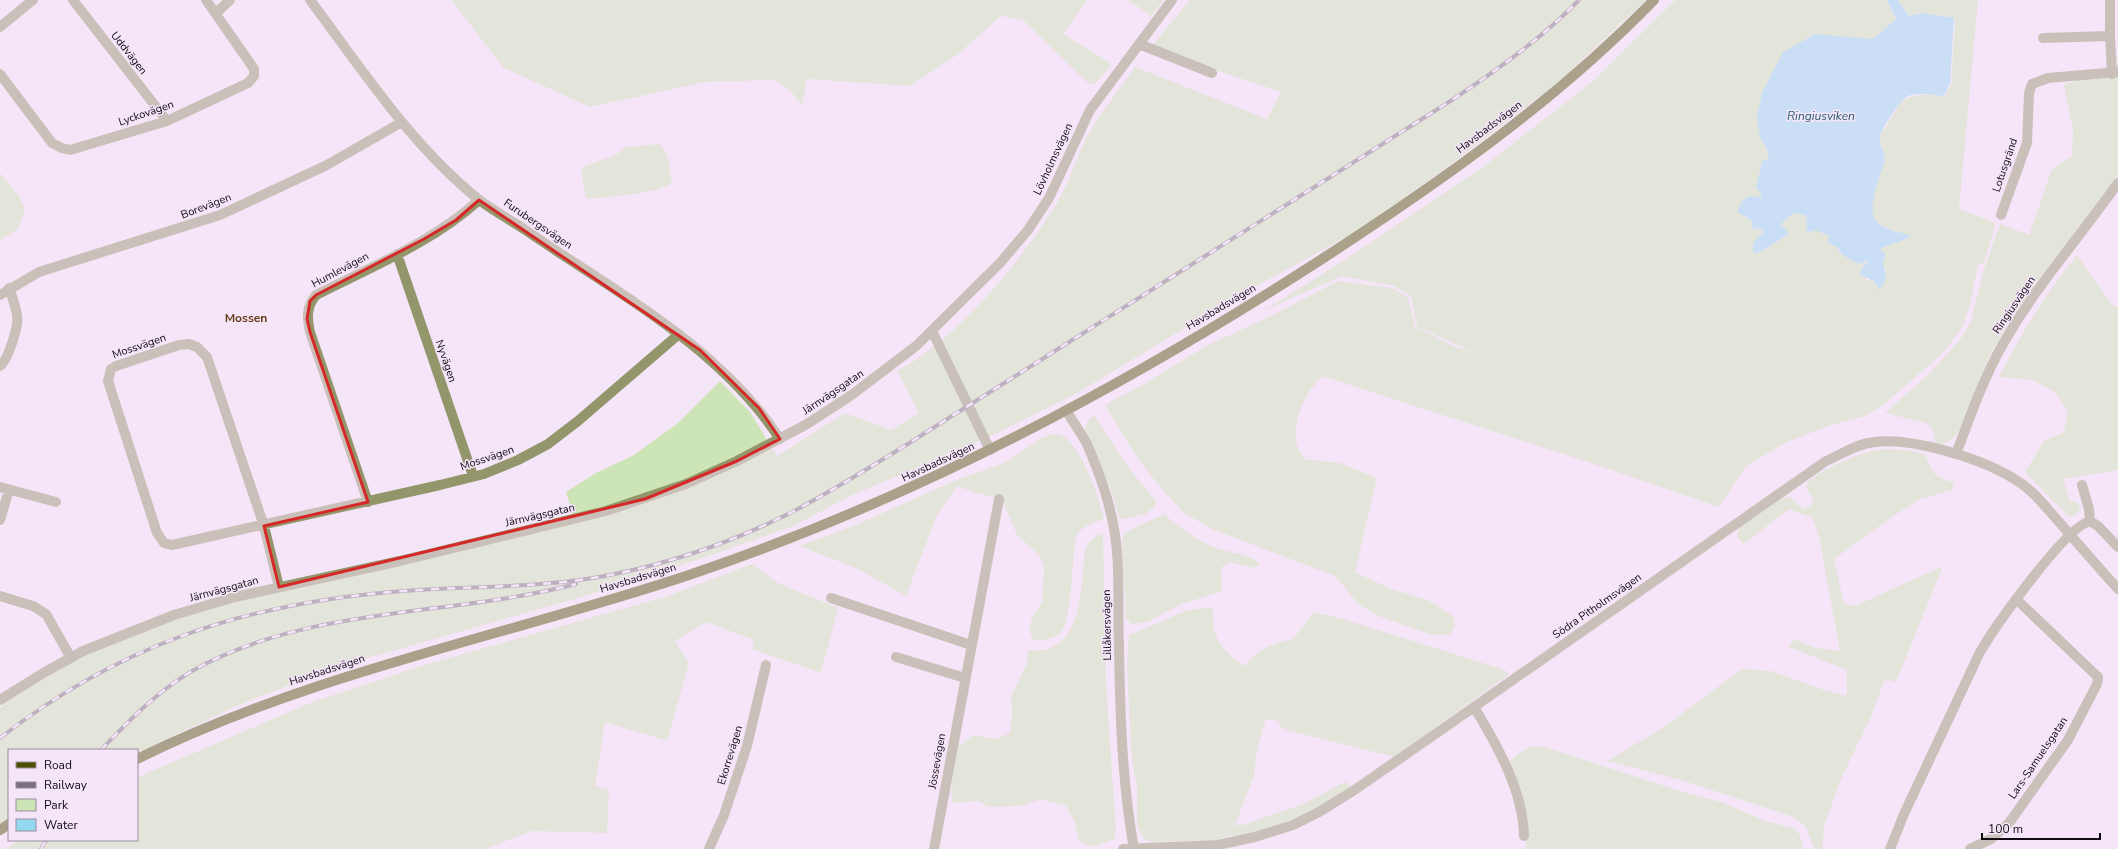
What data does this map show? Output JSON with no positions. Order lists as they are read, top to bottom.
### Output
{
  "streets": {
    "main road": ["Havsbadsvägen"],
    "street": [
      "Uddvägen",
      "Lyckovägen",
      "Lövholmsvägen",
      "Lotusgränd",
      "Borevägen",
      "Furubergsvägen",
      "Humlevägen",
      "Ringiusvägen",
      "Mossvägen",
      "Nyvägen",
      "Järnvägsgatan",
      "Södra Pitholmsvägen",
      "Lillåkersvägen",
      "Ekorrevägen",
      "Lars-Samuelsgatan",
      "Jössevägen"
    ]
  },
  "crossings": [
    ["Uddvägen", "Lyckovägen"],
    ["Havsbadsvägen", "Lillåkersvägen"],
    ["Lövholmsvägen", "Järnvägsgatan"],
    ["Borevägen", "Furubergsvägen"],
    ["Furubergsvägen", "Humlevägen"],
    ["Furubergsvägen", "Mossvägen"],
    ["Furubergsvägen", "Järnvägsgatan"],
    ["Humlevägen", "Mossvägen"],
    ["Humlevägen", "Nyvägen"],
    ["Ringiusvägen", "Södra Pitholmsvägen"],
    ["Mossvägen", "Nyvägen"],
    ["Mossvägen", "Järnvägsgatan"],
    ["Södra Pitholmsvägen", "Lillåkersvägen"]
  ],
  "districts": ["Mossen"],
  "water": ["Ringiusviken"],
  "legend": [
    "Road",
    "Railway",
    "Park",
    "Water"
  ],
  "scale_bar": "100 m"
}
